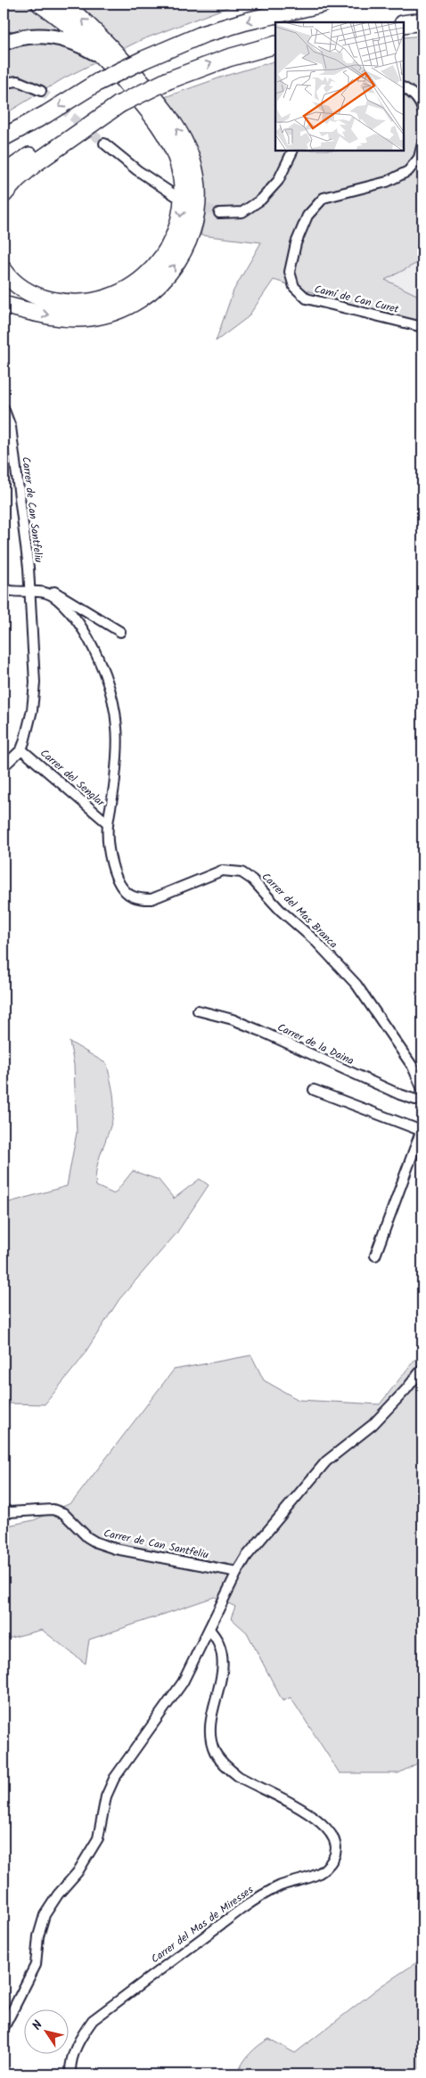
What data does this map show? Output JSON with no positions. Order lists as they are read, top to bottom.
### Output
{
  "streets": {
    "street": [
      "Camí de Can Curet",
      "Carrer de Can Santfeliu",
      "Carrer del Senglar",
      "Carrer del Mas Branca",
      "Carrer de la Daina",
      "Carrer del Mas de Miresses"
    ]
  },
  "crossings": [
    ["Carrer de Can Santfeliu", "Carrer del Senglar"],
    ["Carrer del Senglar", "Carrer del Mas Branca"],
    ["Carrer del Mas Branca", "Carrer de la Daina"]
  ],
  "north": "top left"
}
